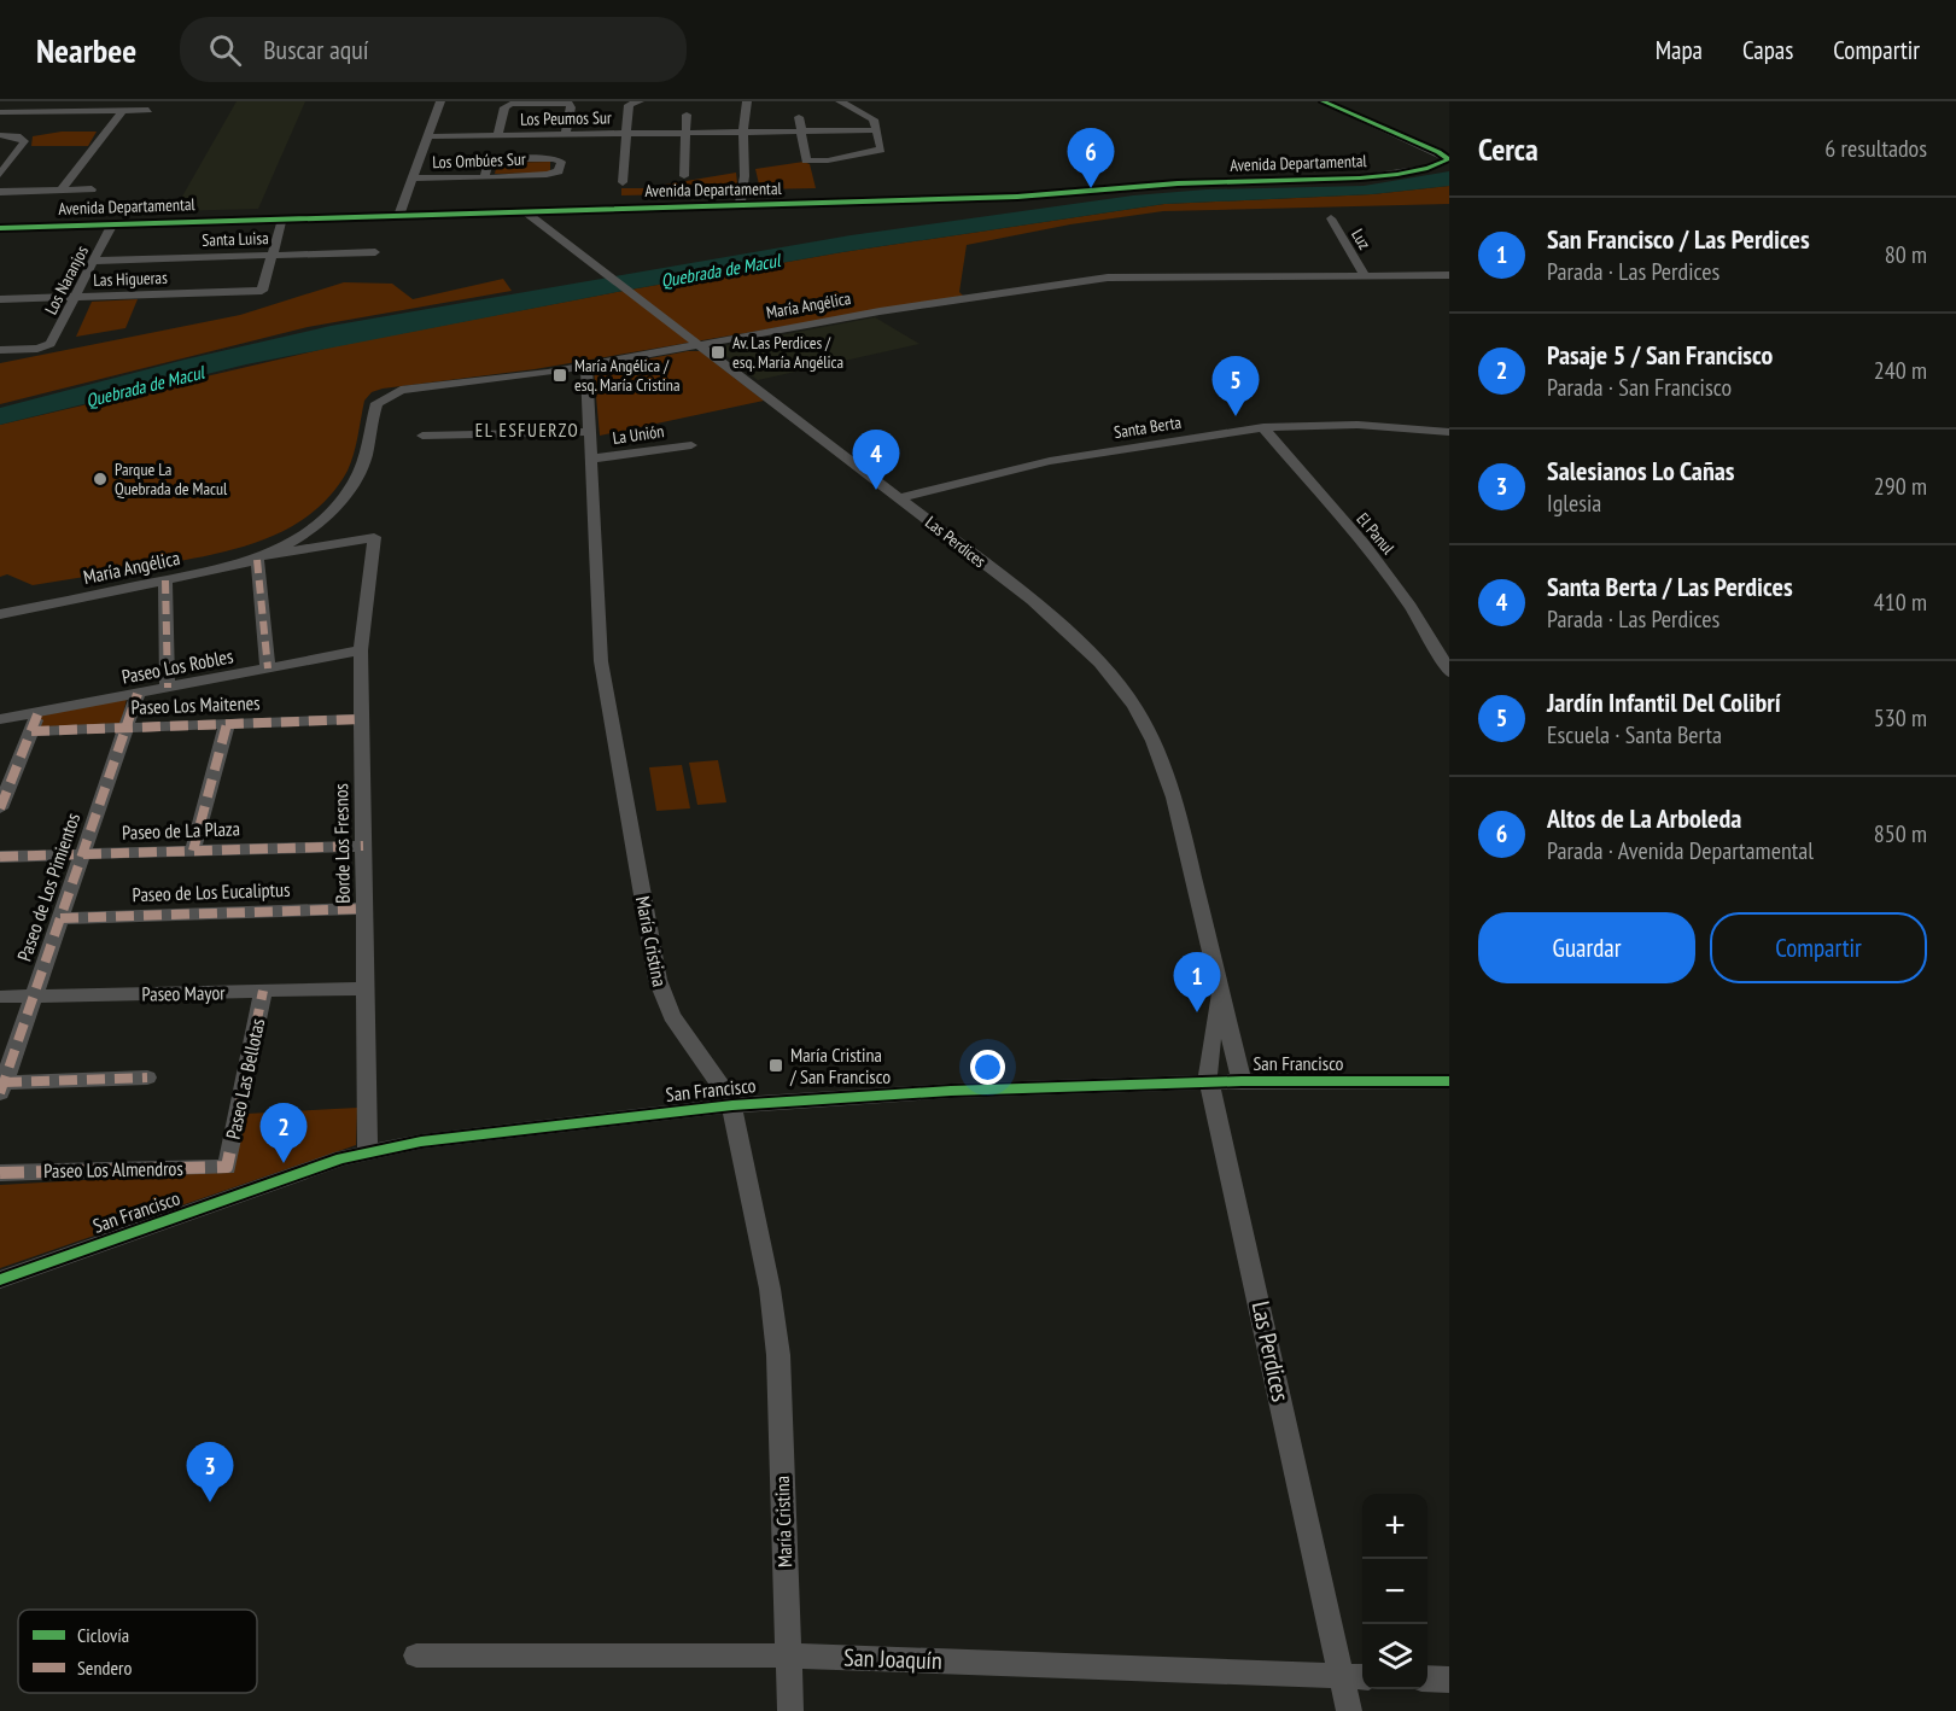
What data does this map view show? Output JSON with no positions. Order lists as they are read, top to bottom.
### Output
{
  "streets": {
    "street": [
      "Los Peumos Sur",
      "Los Ombúes Sur",
      "Avenida Departamental",
      "Santa Luisa",
      "Luz",
      "Las Higueras",
      "Los Naranjos",
      "María Angélica",
      "Santa Berta",
      "La Unión",
      "El Panul",
      "Las Perdices",
      "Paseo Los Robles",
      "Paseo Los Maitenes",
      "Paseo de La Plaza",
      "Borde Los Fresnos",
      "Paseo de Los Pimientos",
      "Paseo de Los Eucaliptus",
      "María Cristina",
      "Paseo Mayor",
      "San Francisco",
      "Paseo Las Bellotas",
      "Paseo Los Almendros",
      "San Joaquín"
    ]
  },
  "crossings": [
    ["Avenida Departamental", "Los Naranjos"],
    ["Avenida Departamental", "Las Perdices"],
    ["Santa Luisa", "Las Higueras"],
    ["Santa Luisa", "Los Naranjos"],
    ["Luz", "María Angélica"],
    ["Las Higueras", "Los Naranjos"],
    ["María Angélica", "Las Perdices"],
    ["María Angélica", "Borde Los Fresnos"],
    ["María Angélica", "María Cristina"],
    ["Santa Berta", "El Panul"],
    ["Santa Berta", "Las Perdices"],
    ["La Unión", "María Cristina"],
    ["Las Perdices", "San Francisco"],
    ["Las Perdices", "San Joaquín"],
    ["Paseo Los Robles", "Borde Los Fresnos"],
    ["Paseo Los Robles", "Paseo de Los Pimientos"],
    ["Paseo Los Maitenes", "Borde Los Fresnos"],
    ["Paseo Los Maitenes", "Paseo de Los Pimientos"],
    ["Paseo de La Plaza", "Borde Los Fresnos"],
    ["Paseo de La Plaza", "Paseo de Los Pimientos"],
    ["Borde Los Fresnos", "Paseo de Los Eucaliptus"],
    ["Borde Los Fresnos", "Paseo Mayor"],
    ["Borde Los Fresnos", "San Francisco"],
    ["Paseo de Los Pimientos", "Paseo de Los Eucaliptus"],
    ["Paseo de Los Pimientos", "Paseo Mayor"],
    ["María Cristina", "San Francisco"],
    ["María Cristina", "San Joaquín"],
    ["Paseo Mayor", "Paseo Las Bellotas"],
    ["Paseo Las Bellotas", "Paseo Los Almendros"]
  ],
  "districts": ["EL ESFUERZO"],
  "water": ["Quebrada de Macul"],
  "places": {
    "transit": ["Av. Las Perdices / esq. María Angélica", "María Angélica / esq. María Cristina", "María Cristina / San Francisco"],
    "other": ["Parque La Quebrada de Macul"]
  },
  "legend": ["Ciclovía", "Sendero"],
  "page": {
    "header": "Nearbee",
    "search": "Buscar aquí",
    "nav": ["Mapa", "Capas", "Compartir"],
    "heading": ["Cerca", "6 resultados"],
    "pins": [
      "6",
      "5",
      "4",
      "1",
      "2",
      "3"
    ],
    "list": [
      {
        "mark": "1",
        "name": "San Francisco / Las Perdices",
        "note": "Parada · Las Perdices",
        "value": "80 m"
      },
      {
        "mark": "2",
        "name": "Pasaje 5 / San Francisco",
        "note": "Parada · San Francisco",
        "value": "240 m"
      },
      {
        "mark": "3",
        "name": "Salesianos Lo Cañas",
        "note": "Iglesia",
        "value": "290 m"
      },
      {
        "mark": "4",
        "name": "Santa Berta / Las Perdices",
        "note": "Parada · Las Perdices",
        "value": "410 m"
      },
      {
        "mark": "5",
        "name": "Jardín Infantil Del Colibrí",
        "note": "Escuela · Santa Berta",
        "value": "530 m"
      },
      {
        "mark": "6",
        "name": "Altos de La Arboleda",
        "note": "Parada · Avenida Departamental",
        "value": "850 m"
      }
    ],
    "buttons": ["Guardar", "Compartir"],
    "map_buttons": ["+", "−"]
  }
}
